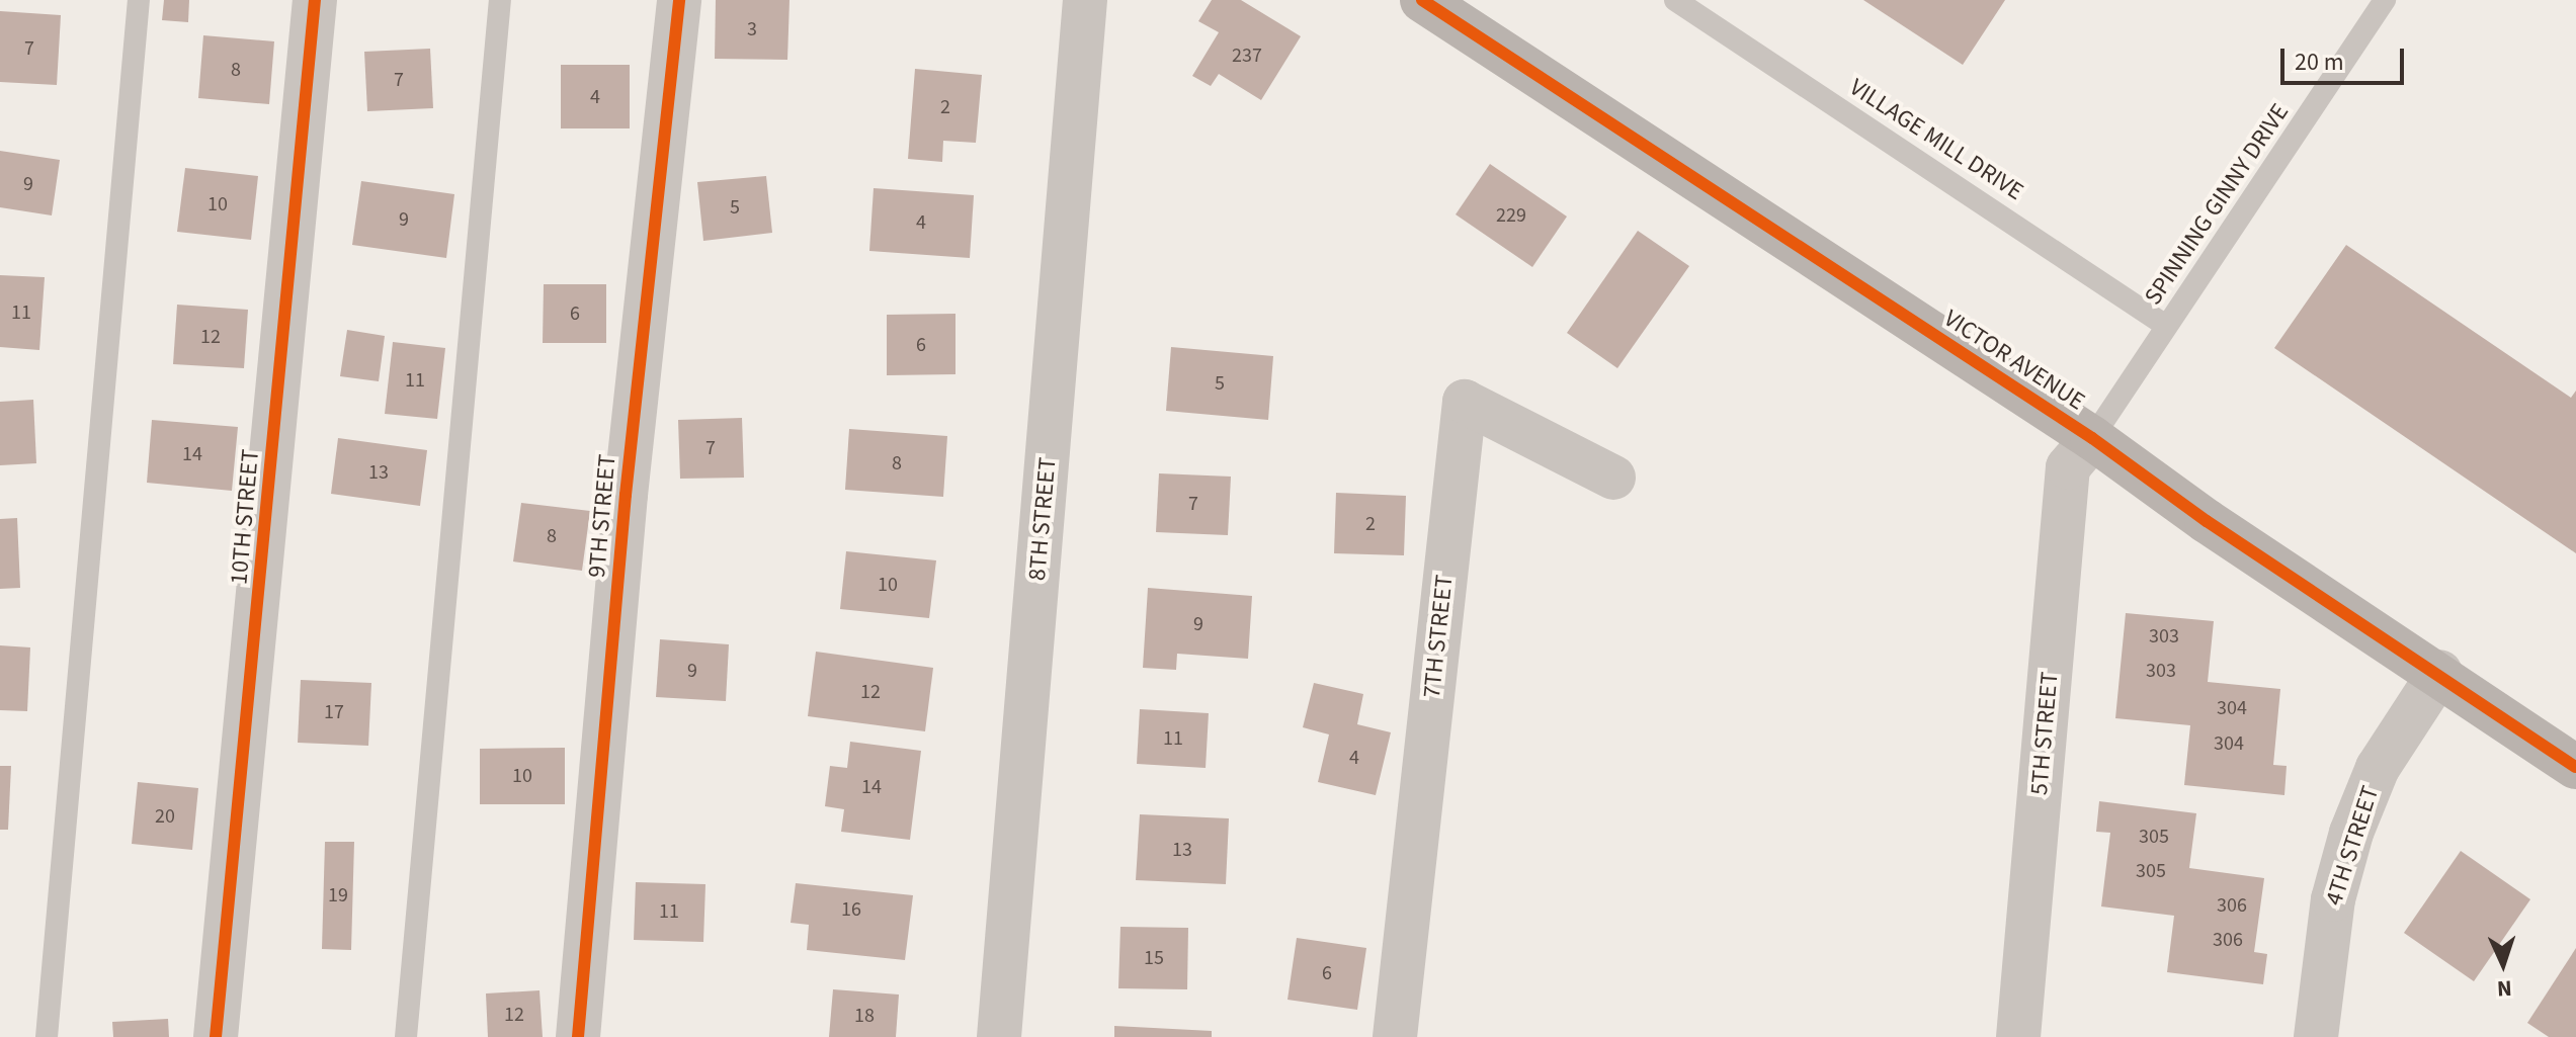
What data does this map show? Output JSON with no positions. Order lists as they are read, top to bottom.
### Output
{
  "streets": {
    "street": [
      "VICTOR AVENUE",
      "9TH STREET",
      "10TH STREET",
      "8TH STREET",
      "7TH STREET",
      "5TH STREET",
      "4TH STREET"
    ],
    "lane": ["VILLAGE MILL DRIVE", "SPINNING GINNY DRIVE"]
  },
  "crossings": [
    ["VILLAGE MILL DRIVE", "SPINNING GINNY DRIVE"],
    ["SPINNING GINNY DRIVE", "VICTOR AVENUE"],
    ["SPINNING GINNY DRIVE", "5TH STREET"],
    ["VICTOR AVENUE", "5TH STREET"],
    ["VICTOR AVENUE", "4TH STREET"]
  ],
  "house_numbers": [
    "3",
    "7",
    "237",
    "8",
    "7",
    "4",
    "2",
    "9",
    "10",
    "5",
    "229",
    "9",
    "4",
    "11",
    "6",
    "12",
    "6",
    "11",
    "5",
    "7",
    "14",
    "8",
    "13",
    "7",
    "2",
    "8",
    "10",
    "9",
    "303",
    "9",
    "303",
    "12",
    "304",
    "17",
    "11",
    "304",
    "4",
    "10",
    "14",
    "20",
    "305",
    "13",
    "305",
    "19",
    "306",
    "16",
    "11",
    "306",
    "15",
    "6",
    "12",
    "18"
  ],
  "scale_bar": "20 m",
  "north": "bottom"
}
